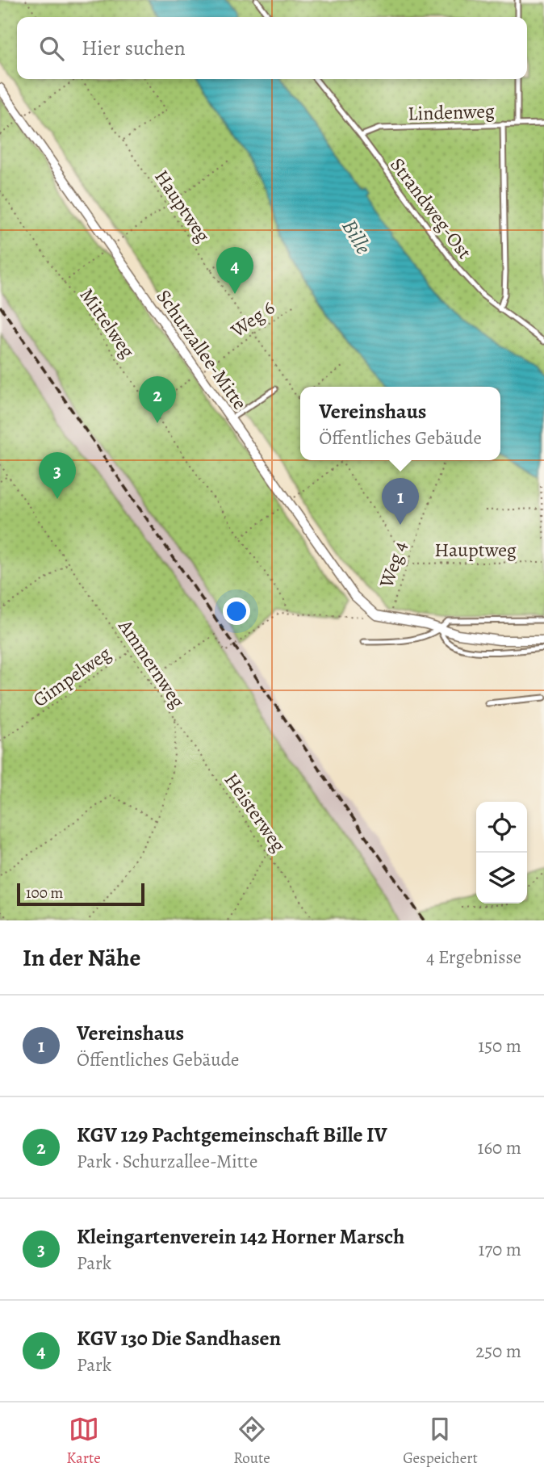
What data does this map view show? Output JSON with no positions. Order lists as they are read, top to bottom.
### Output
{
  "streets": {
    "street": ["Schurzallee-Mitte"],
    "lane": ["Lindenweg", "Strandweg-Ost"],
    "path": [
      "Hauptweg",
      "Weg 6",
      "Mittelweg",
      "Weg 4",
      "Ammernweg",
      "Gimpelweg",
      "Heisterweg"
    ]
  },
  "crossings": [
    ["Lindenweg", "Strandweg-Ost"],
    ["Hauptweg", "Weg 6"],
    ["Hauptweg", "Weg 4"],
    ["Weg 6", "Mittelweg"],
    ["Weg 6", "Schurzallee-Mitte"],
    ["Schurzallee-Mitte", "Weg 4"],
    ["Ammernweg", "Gimpelweg"],
    ["Ammernweg", "Heisterweg"]
  ],
  "water": ["Bille"],
  "scale_bar": "100 m",
  "page": {
    "search": "Hier suchen",
    "pins": [
      "4",
      "2",
      "3",
      "1"
    ],
    "popup": ["Vereinshaus", "Öffentliches Gebäude"],
    "scale": "100 m",
    "heading": ["In der Nähe", "4 Ergebnisse"],
    "list": [
      {
        "mark": "1",
        "name": "Vereinshaus",
        "note": "Öffentliches Gebäude",
        "value": "150 m"
      },
      {
        "mark": "2",
        "name": "KGV 129 Pachtgemeinschaft Bille IV",
        "note": "Park · Schurzallee-Mitte",
        "value": "160 m"
      },
      {
        "mark": "3",
        "name": "Kleingartenverein 142 Horner Marsch",
        "note": "Park",
        "value": "170 m"
      },
      {
        "mark": "4",
        "name": "KGV 130 Die Sandhasen",
        "note": "Park",
        "value": "250 m"
      }
    ],
    "nav": ["Karte", "Route", "Gespeichert"]
  }
}
